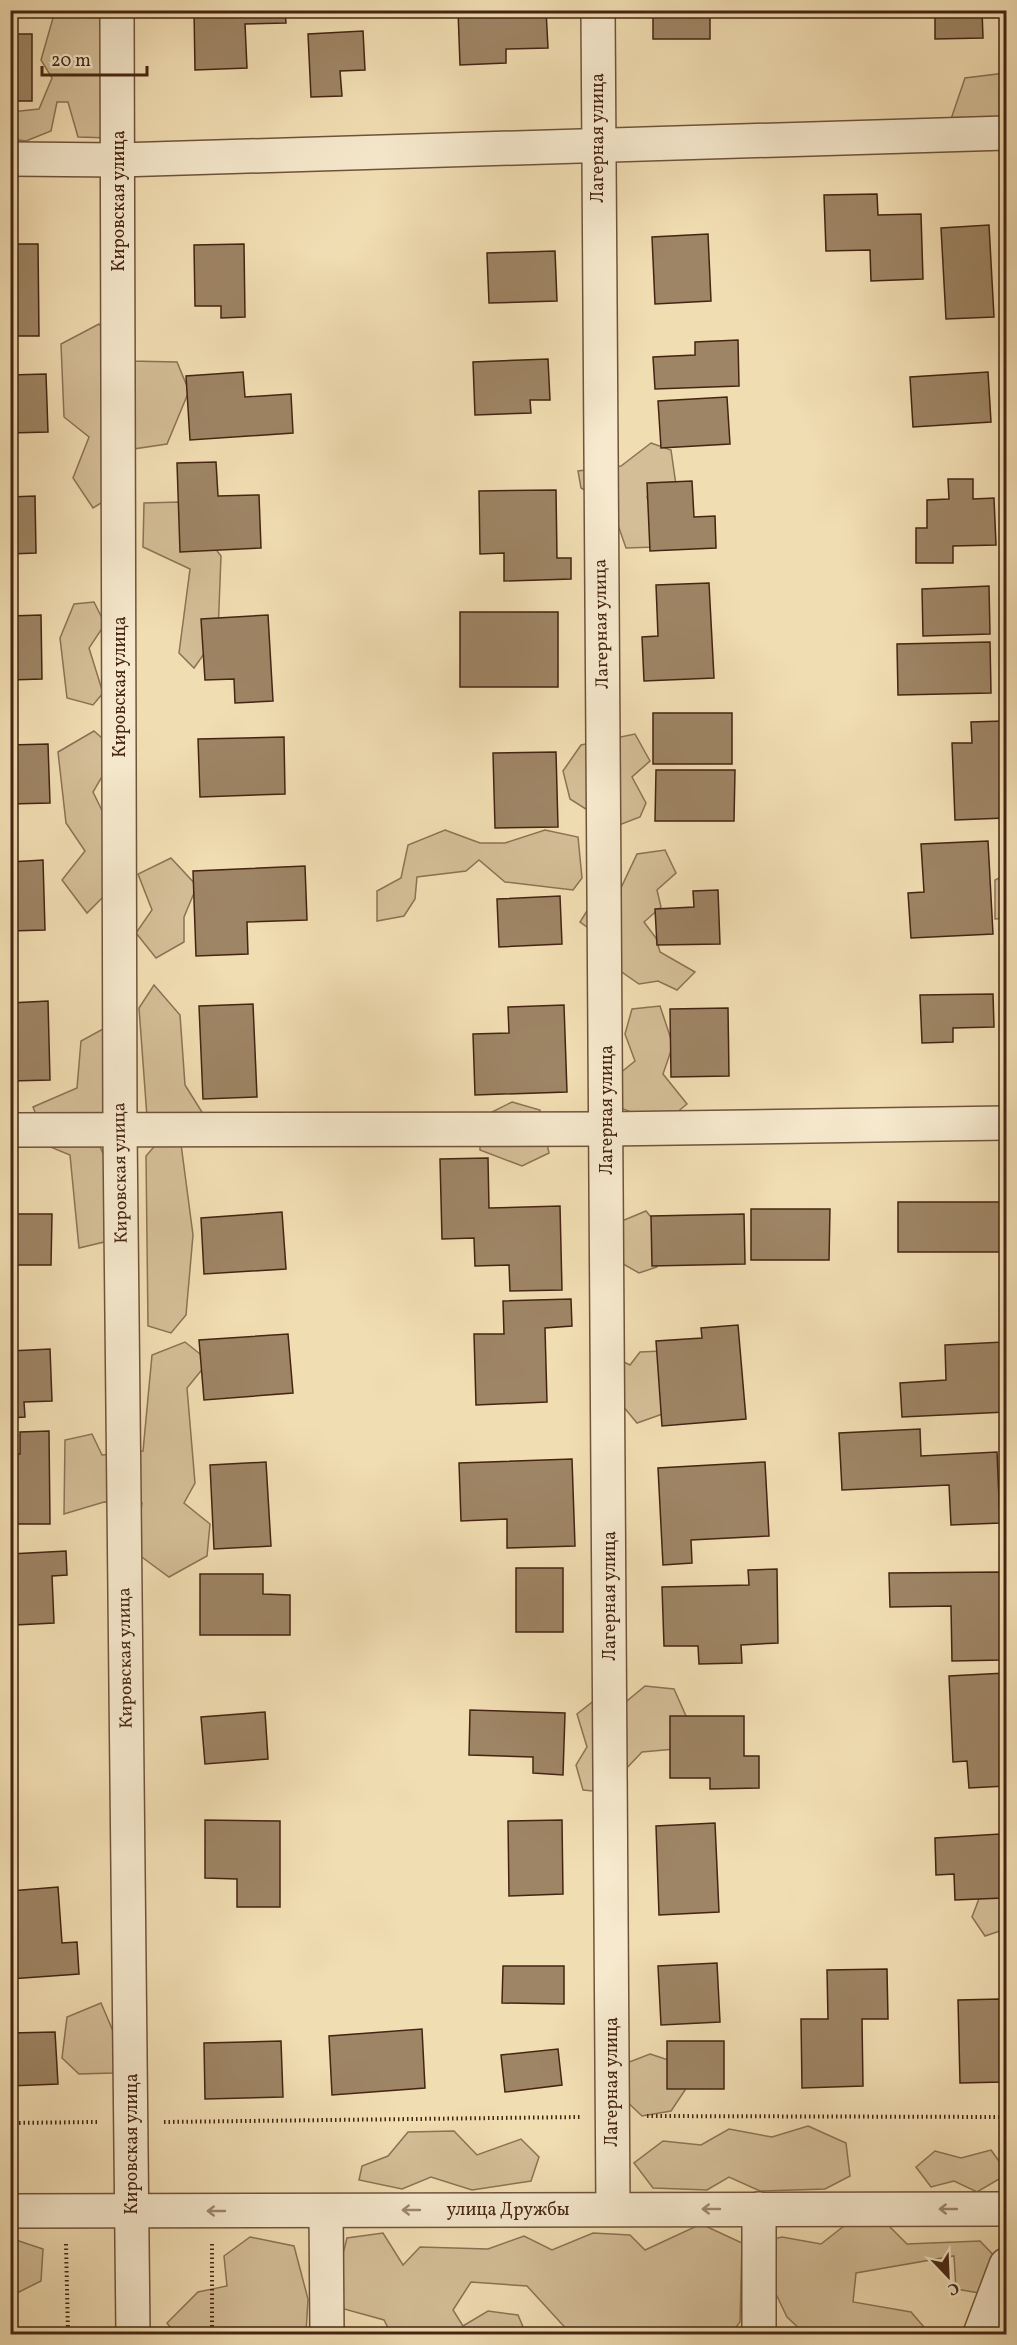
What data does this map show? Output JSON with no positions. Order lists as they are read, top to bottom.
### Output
{
  "streets": {
    "street": ["Лагерная улица", "Кировская улица", "улица Дружбы"]
  },
  "crossings": [
    ["Лагерная улица", "улица Дружбы"],
    ["Кировская улица", "улица Дружбы"]
  ],
  "one_way": ["улица Дружбы"],
  "scale_bar": "20 m",
  "north": "bottom right"
}
